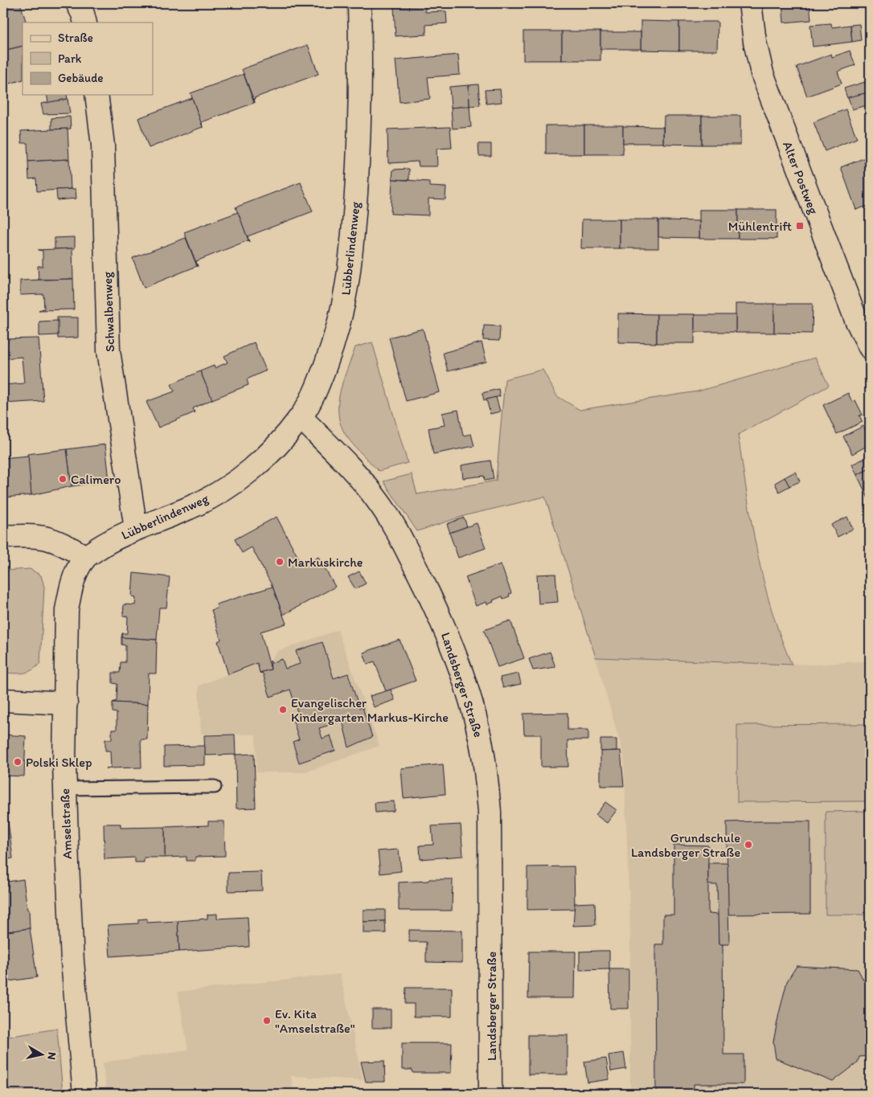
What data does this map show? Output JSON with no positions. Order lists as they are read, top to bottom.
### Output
{
  "streets": {
    "street": [
      "Alter Postweg",
      "Lübberlindenweg",
      "Schwalbenweg",
      "Landsberger Straße",
      "Amselstraße"
    ]
  },
  "crossings": [
    ["Lübberlindenweg", "Schwalbenweg"],
    ["Lübberlindenweg", "Landsberger Straße"],
    ["Lübberlindenweg", "Amselstraße"]
  ],
  "places": {
    "transit": ["Mühlentrift"],
    "other": [
      "Calimero",
      "Markuskirche",
      "Evangelischer Kindergarten Markus-Kirche",
      "Polski Sklep",
      "Grundschule Landsberger Straße",
      "Ev. Kita \"Amselstraße\""
    ]
  },
  "legend": ["Straße", "Park", "Gebäude"],
  "north": "right"
}
